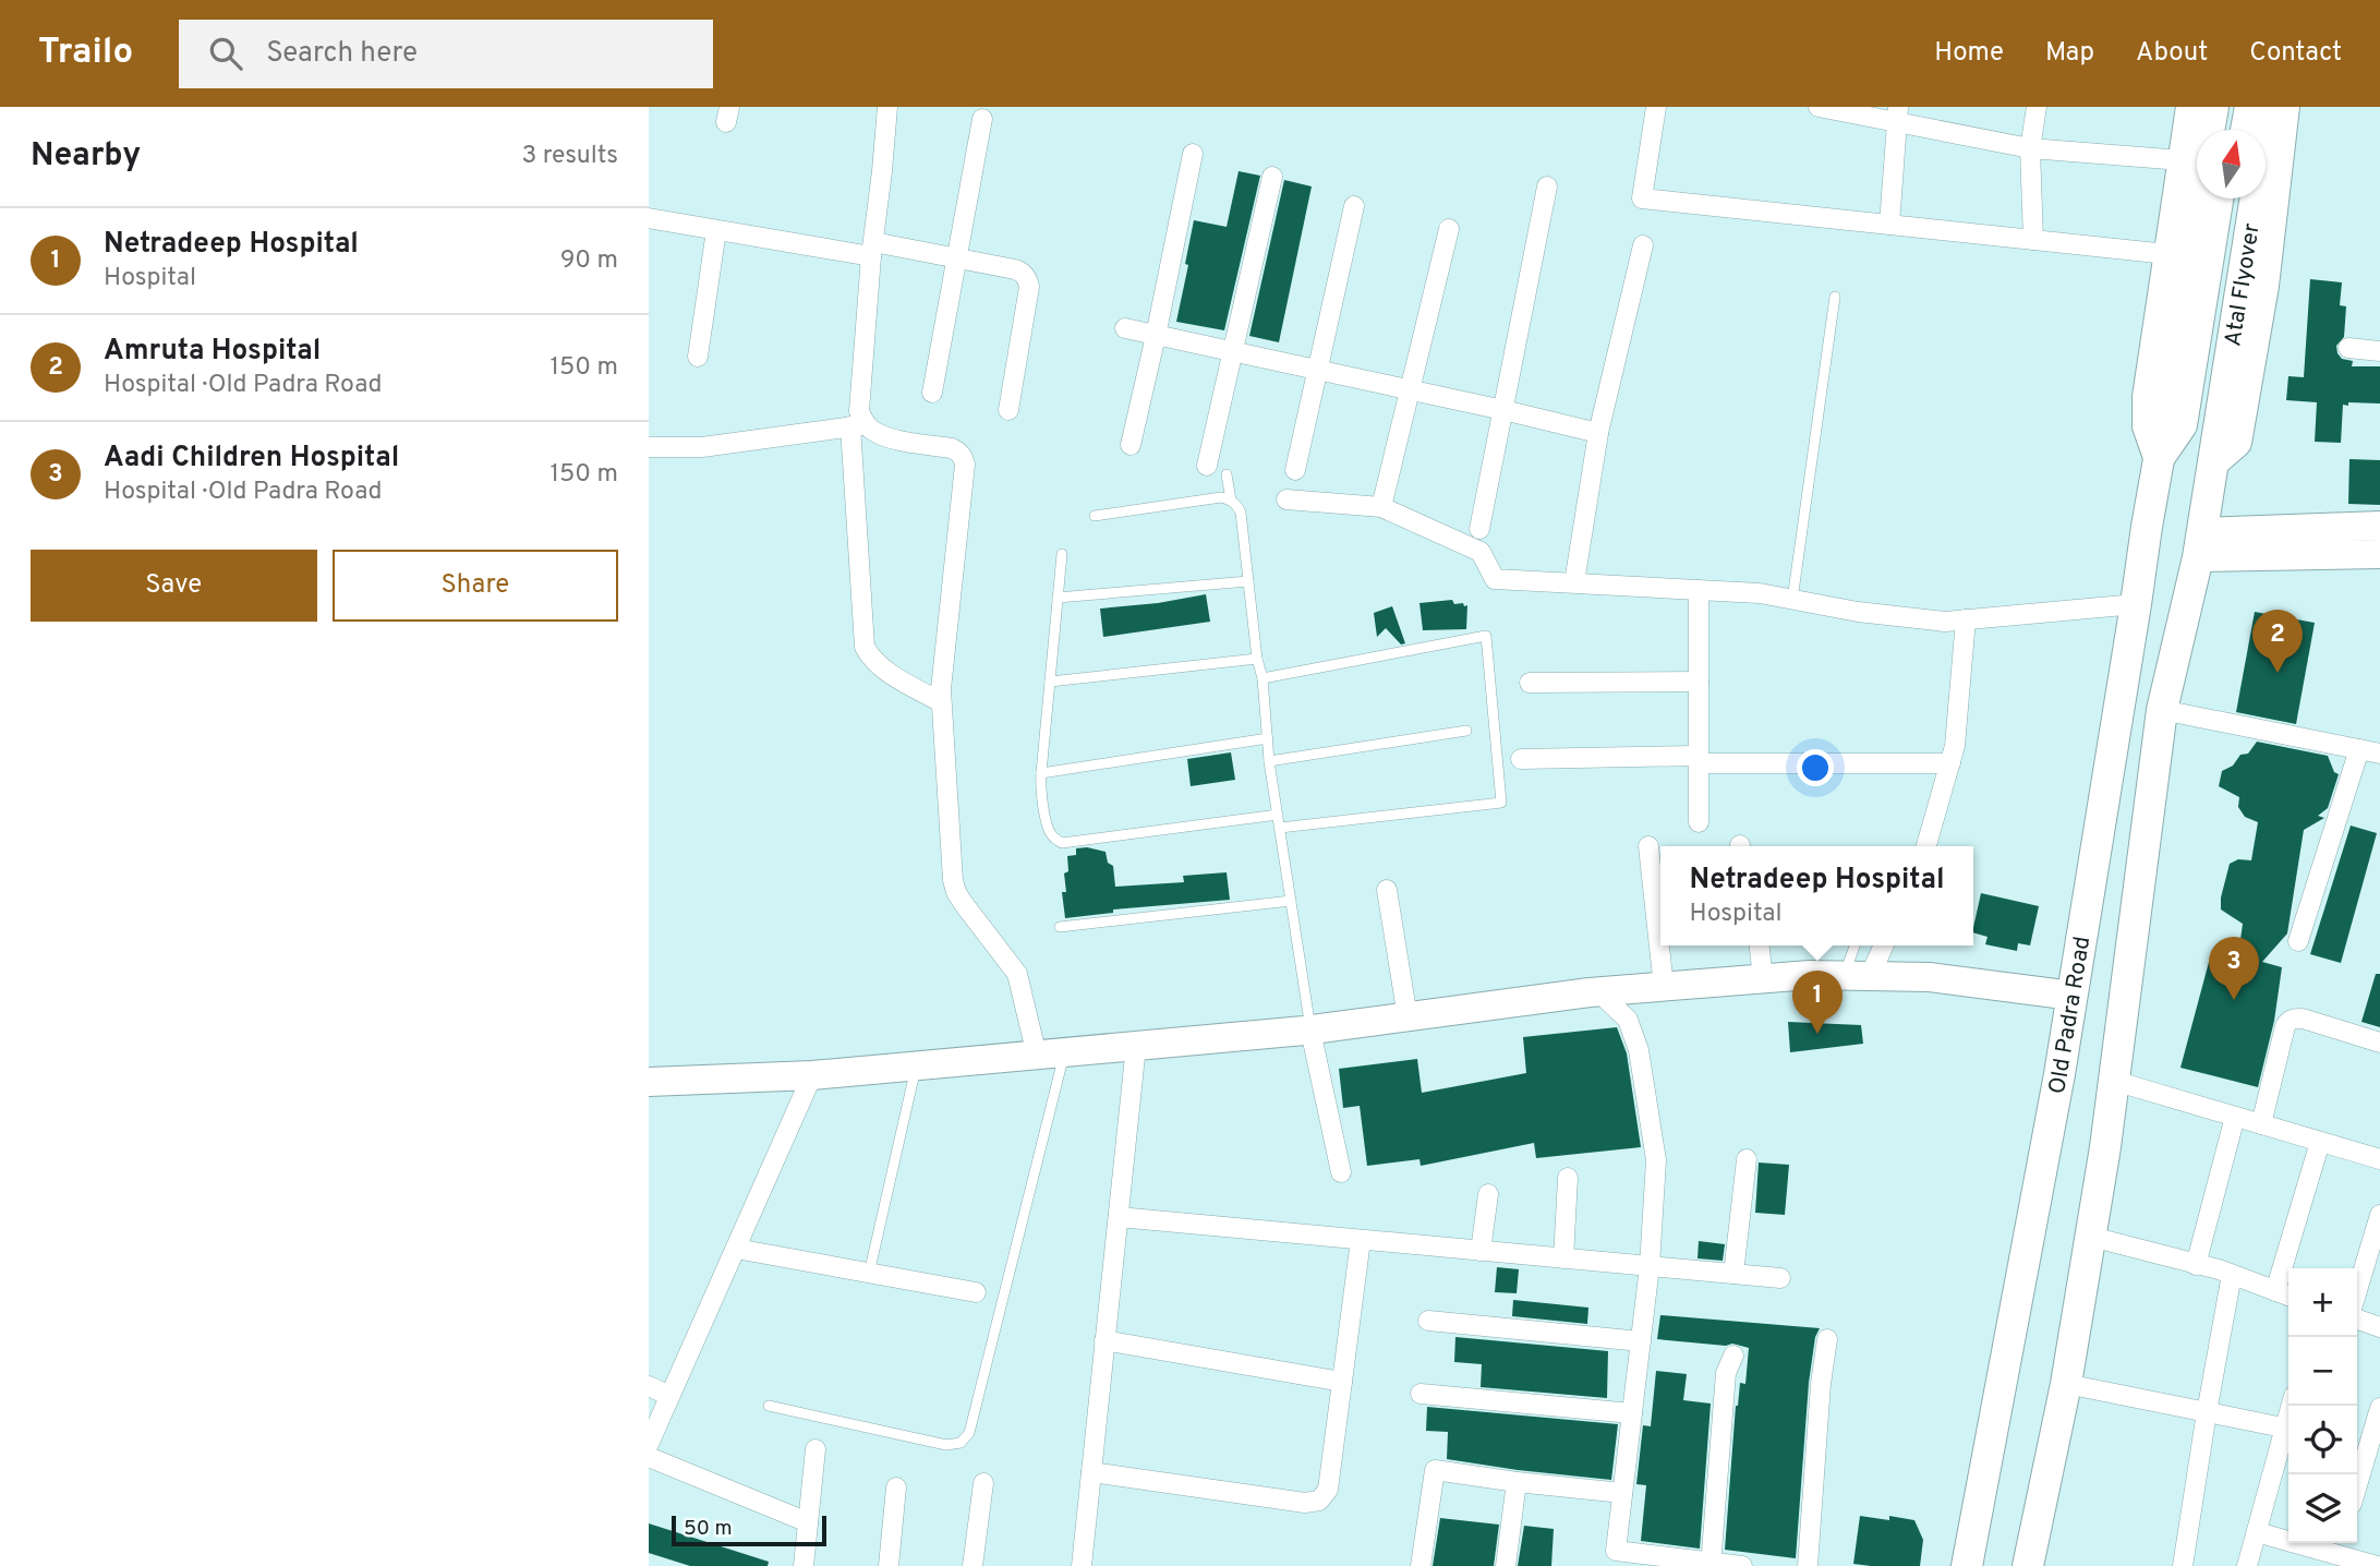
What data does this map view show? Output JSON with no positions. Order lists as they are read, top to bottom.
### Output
{
  "streets": {
    "main road": ["Atal Flyover", "Old Padra Road"]
  },
  "scale_bar": "50 m",
  "north": "top",
  "page": {
    "header": "Trailo",
    "search": "Search here",
    "nav": [
      "Home",
      "Map",
      "About",
      "Contact"
    ],
    "heading": ["Nearby", "3 results"],
    "list": [
      {
        "mark": "1",
        "name": "Netradeep Hospital",
        "note": "Hospital",
        "value": "90 m"
      },
      {
        "mark": "2",
        "name": "Amruta Hospital",
        "note": "Hospital · Old Padra Road",
        "value": "150 m"
      },
      {
        "mark": "3",
        "name": "Aadi Children Hospital",
        "note": "Hospital · Old Padra Road",
        "value": "150 m"
      }
    ],
    "buttons": ["Save", "Share"],
    "pins": ["2", "3", "1"],
    "popup": ["Netradeep Hospital", "Hospital"],
    "map_buttons": ["+", "−"],
    "scale": "50 m"
  }
}
